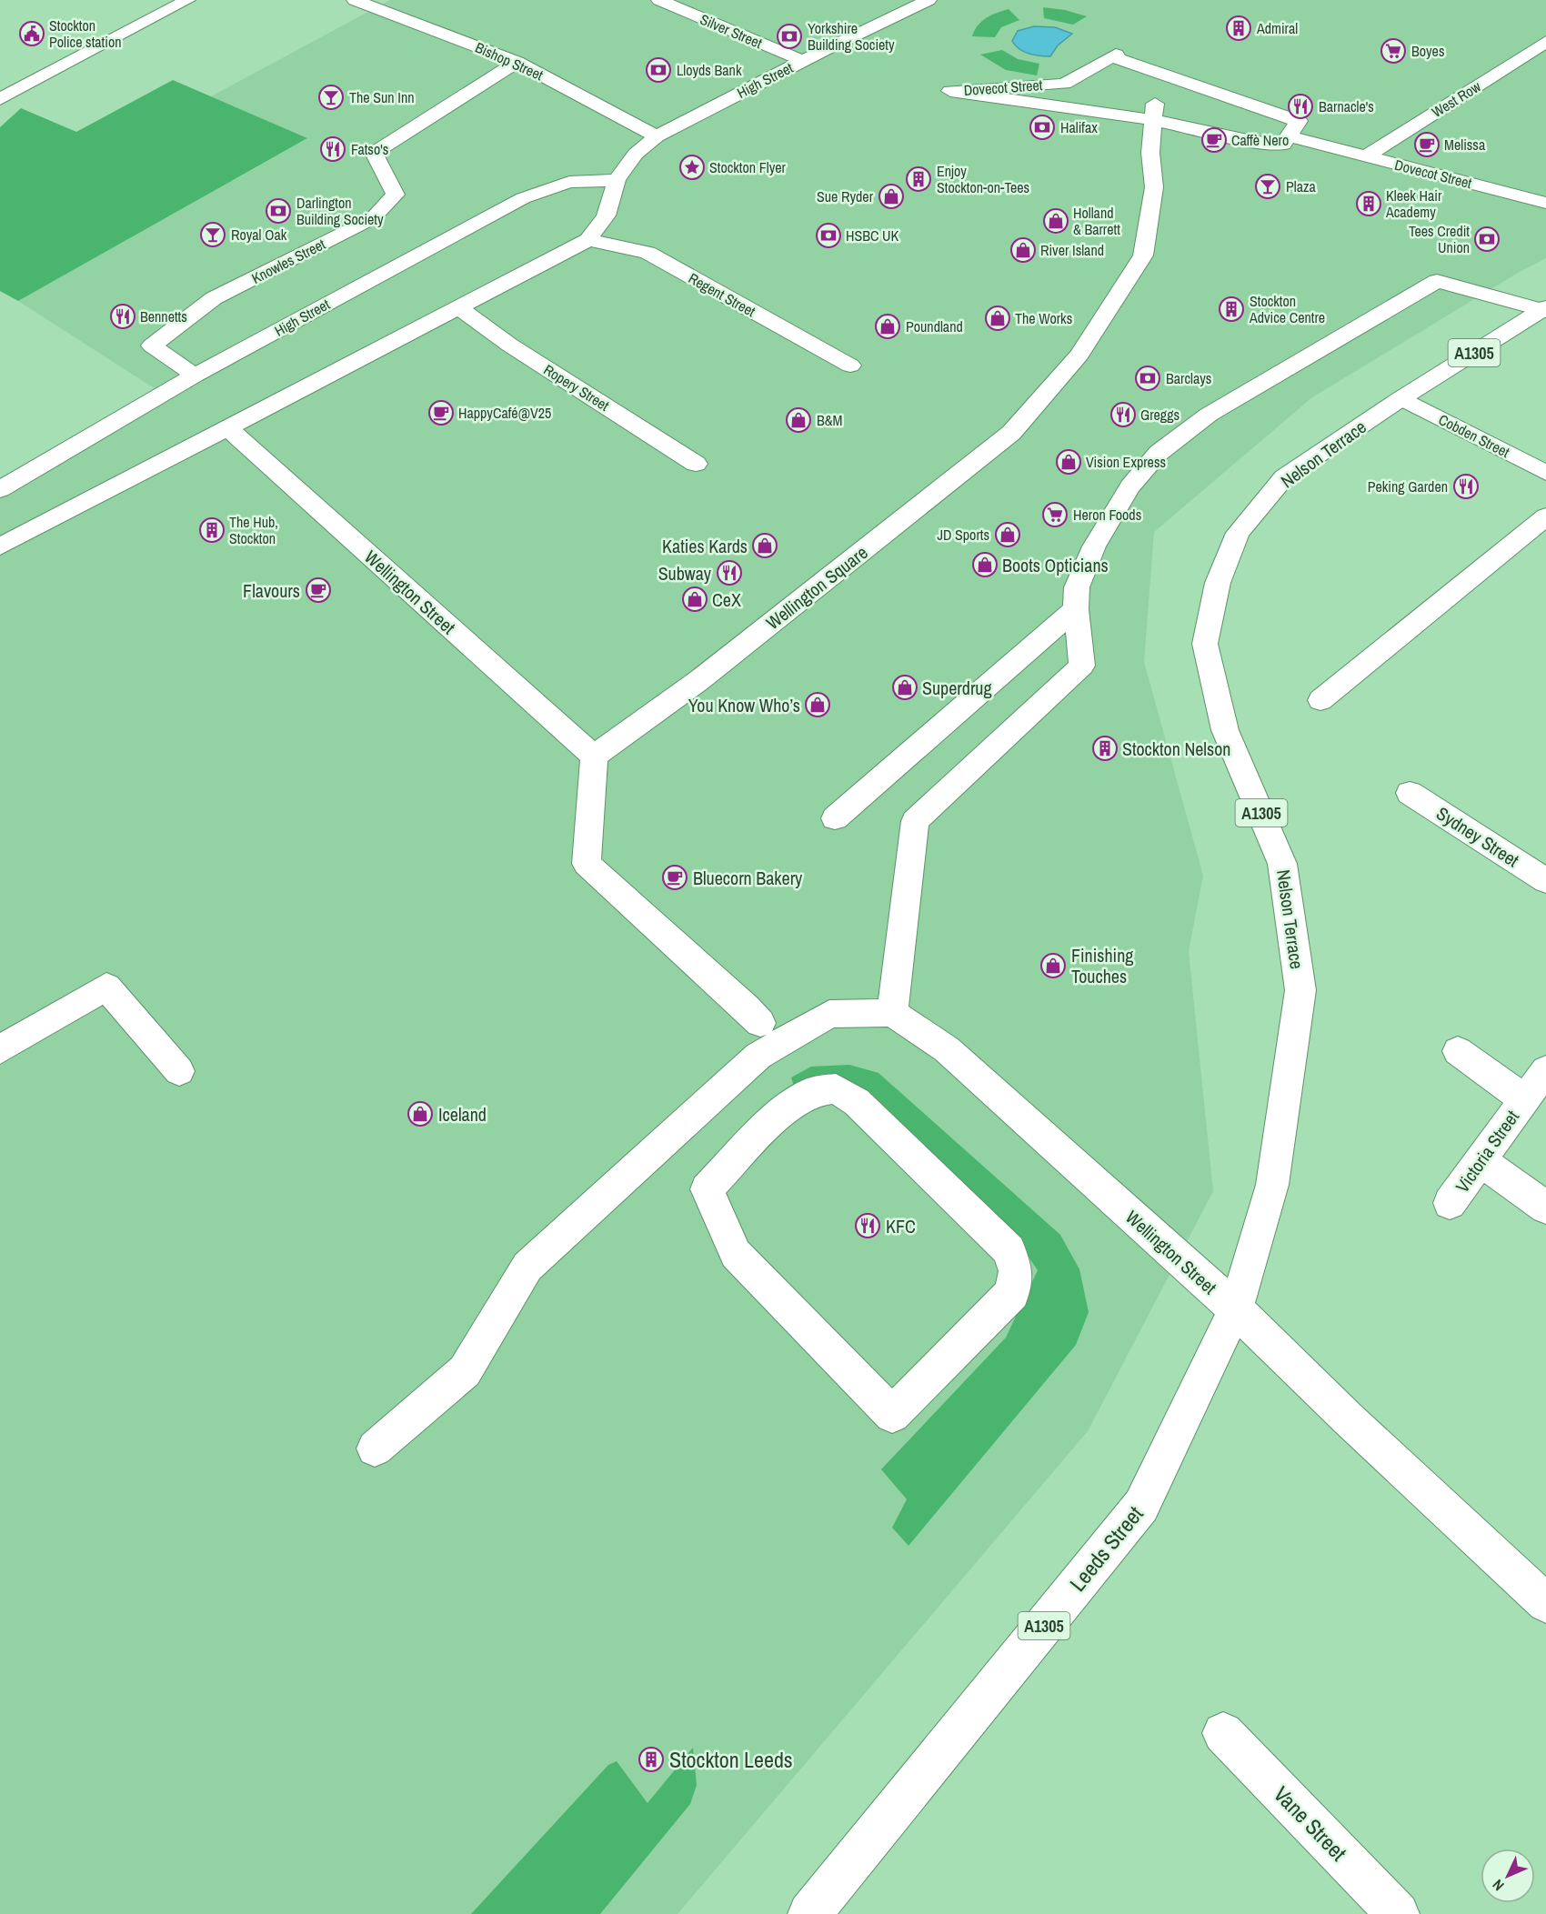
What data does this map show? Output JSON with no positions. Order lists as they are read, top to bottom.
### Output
{
  "streets": {
    "street": [
      "Silver Street",
      "Bishop Street",
      "High Street",
      "Dovecot Street",
      "West Row",
      "Knowles Street",
      "Regent Street",
      "A1305",
      "Ropery Street",
      "Cobden Street",
      "Nelson Terrace",
      "Wellington Square",
      "Wellington Street",
      "Sydney Street",
      "Victoria Street",
      "Leeds Street",
      "Vane Street"
    ]
  },
  "crossings": [
    ["Silver Street", "High Street"],
    ["Bishop Street", "High Street"],
    ["Bishop Street", "Knowles Street"],
    ["High Street", "Knowles Street"],
    ["High Street", "Regent Street"],
    ["High Street", "Ropery Street"],
    ["High Street", "Wellington Street"],
    ["Dovecot Street", "West Row"],
    ["Dovecot Street", "Wellington Square"],
    ["Cobden Street", "Nelson Terrace"],
    ["Nelson Terrace", "Wellington Street"],
    ["Nelson Terrace", "Leeds Street"],
    ["Wellington Square", "Wellington Street"],
    ["Wellington Street", "Leeds Street"]
  ],
  "places": {
    "building": [
      "Admiral",
      "Enjoy Stockton-on-Tees",
      "Kleek Hair Academy",
      "Stockton Advice Centre",
      "The Hub, Stockton",
      "Stockton Nelson",
      "Stockton Leeds"
    ],
    "public building": ["Stockton Police station"],
    "bank": [
      "Yorkshire Building Society",
      "Lloyds Bank",
      "Halifax",
      "Darlington Building Society",
      "HSBC UK",
      "Tees Credit Union",
      "Barclays"
    ],
    "supermarket": ["Boyes", "Heron Foods"],
    "bar": ["The Sun Inn", "Plaza", "Royal Oak"],
    "restaurant": [
      "Barnacle's",
      "Fatso's",
      "Bennetts",
      "Greggs",
      "Peking Garden",
      "Subway",
      "KFC"
    ],
    "cafe": [
      "Caffè Nero",
      "Melissa",
      "HappyCafé@V25",
      "Flavours",
      "Bluecorn Bakery"
    ],
    "place": ["Stockton Flyer"],
    "shop": [
      "Sue Ryder",
      "Holland & Barrett",
      "River Island",
      "The Works",
      "Poundland",
      "B&M",
      "Vision Express",
      "JD Sports",
      "Katies Kards",
      "Boots Opticians",
      "CeX",
      "Superdrug",
      "You Know Who’s",
      "Finishing Touches",
      "Iceland"
    ]
  },
  "north": "bottom left"
}
